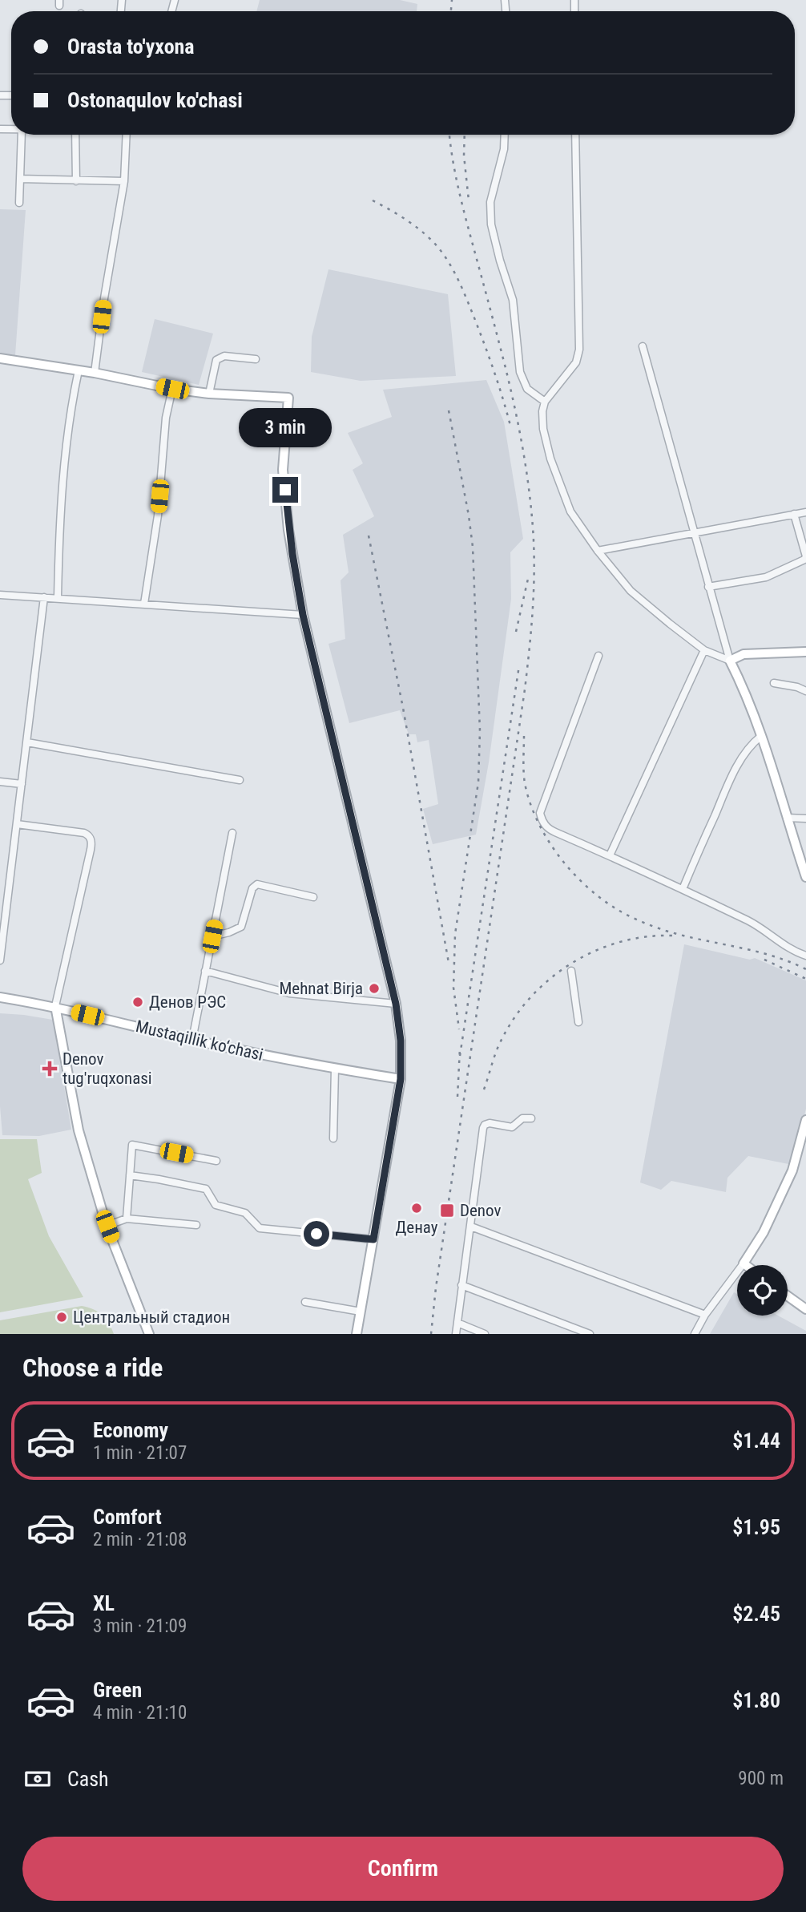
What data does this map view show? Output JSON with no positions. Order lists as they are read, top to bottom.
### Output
{
  "streets": {
    "street": ["Mustaqillik ko‘chasi"]
  },
  "places": {
    "other": [
      "Mehnat Birja",
      "Денов РЭС",
      "Денау",
      "Центральный стадион"
    ],
    "health": ["Denov tug'ruqxonasi"],
    "transit": ["Denov"]
  },
  "page": {
    "banner": ["Orasta to'yxona", "Ostonaqulov ko'chasi"],
    "bubble": "3 min",
    "heading": "Choose a ride",
    "list": [
      {
        "name": "Economy",
        "note": "1 min · 21:07",
        "value": "$1.44"
      },
      {
        "name": "Comfort",
        "note": "2 min · 21:08",
        "value": "$1.95"
      },
      {
        "name": "XL",
        "note": "3 min · 21:09",
        "value": "$2.45"
      },
      {
        "name": "Green",
        "note": "4 min · 21:10",
        "value": "$1.80"
      }
    ],
    "pay": ["Cash", "900 m"],
    "buttons": "Confirm"
  }
}
